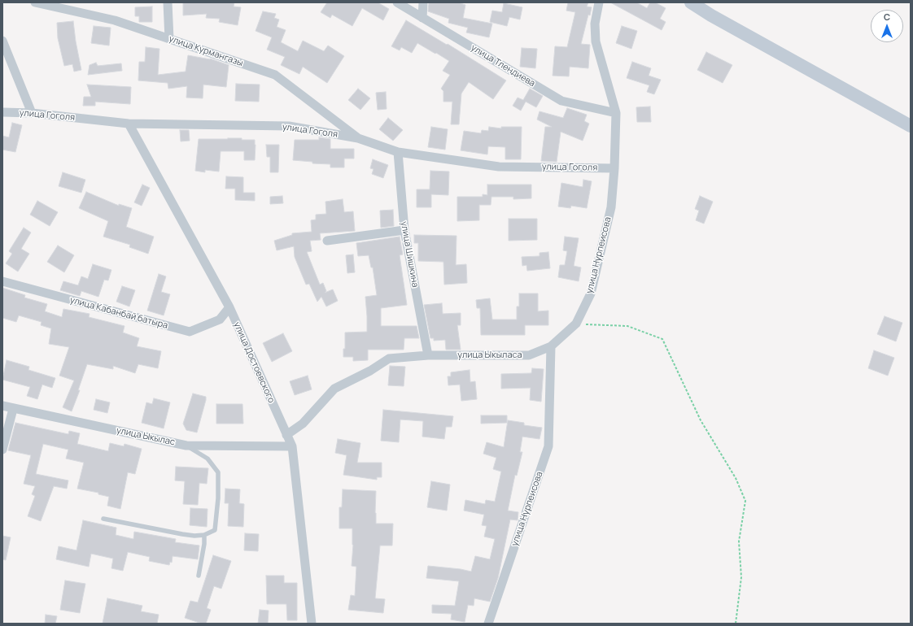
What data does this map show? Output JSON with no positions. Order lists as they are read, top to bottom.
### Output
{
  "streets": {
    "street": [
      "улица Курмангазы",
      "улица Тлендиева",
      "улица Гоголя",
      "улица Шишкина",
      "улица Нурпеисова",
      "улица Кабанбай батыра",
      "улица Ыкыласа",
      "улица Достоевского",
      "улица Ыкылас"
    ]
  },
  "crossings": [
    ["улица Курмангазы", "улица Гоголя"],
    ["улица Тлендиева", "улица Нурпеисова"],
    ["улица Гоголя", "улица Шишкина"],
    ["улица Гоголя", "улица Нурпеисова"],
    ["улица Гоголя", "улица Достоевского"],
    ["улица Шишкина", "улица Ыкыласа"],
    ["улица Нурпеисова", "улица Ыкыласа"],
    ["улица Кабанбай батыра", "улица Достоевского"],
    ["улица Достоевского", "улица Ыкылас"]
  ],
  "north": "top"
}
